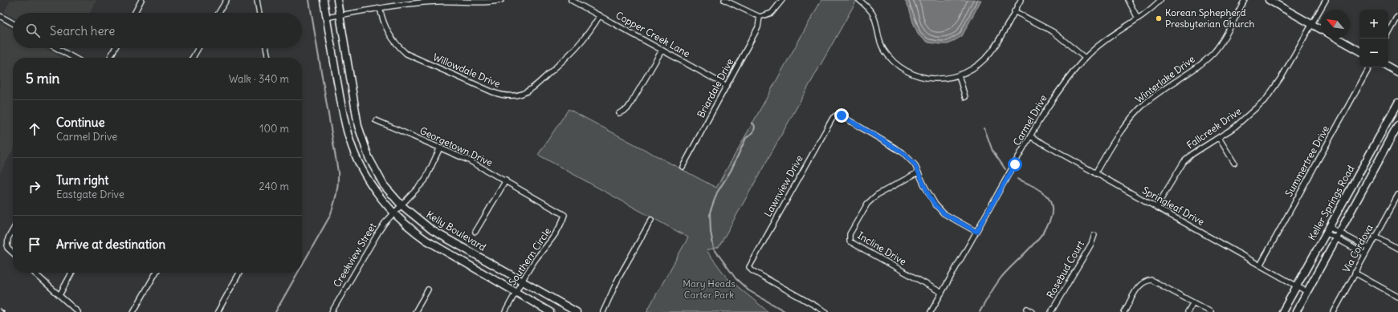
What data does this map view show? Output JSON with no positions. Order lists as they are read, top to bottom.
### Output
{
  "streets": {
    "main road": ["Keller Springs Road", "Kelly Boulevard"],
    "street": [
      "Copper Creek Lane",
      "Willowdale Drive",
      "Winterlake Drive",
      "Briardale Drive",
      "Carmel Drive",
      "Fallcreek Drive",
      "Georgetown Drive",
      "Summertree Drive",
      "Lawnview Drive",
      "Springleaf Drive",
      "Incline Drive",
      "Via Cordova",
      "Creekview Street",
      "Southern Circle",
      "Rosebud Court"
    ]
  },
  "crossings": [
    ["Copper Creek Lane", "Willowdale Drive"],
    ["Copper Creek Lane", "Briardale Drive"],
    ["Winterlake Drive", "Springleaf Drive"],
    ["Carmel Drive", "Springleaf Drive"],
    ["Carmel Drive", "Incline Drive"],
    ["Fallcreek Drive", "Springleaf Drive"],
    ["Georgetown Drive", "Creekview Street"],
    ["Georgetown Drive", "Southern Circle"],
    ["Summertree Drive", "Springleaf Drive"],
    ["Lawnview Drive", "Incline Drive"],
    ["Keller Springs Road", "Springleaf Drive"],
    ["Kelly Boulevard", "Creekview Street"],
    ["Kelly Boulevard", "Southern Circle"]
  ],
  "parks": ["Mary Heads Carter Park"],
  "places": ["Korean Sphepherd Presbyterian Church"],
  "north": "top left",
  "page": {
    "map_buttons": ["+", "−"],
    "search": "Search here",
    "heading": ["5 min", "Walk · 340 m"],
    "list": [
      ["Continue", "Carmel Drive", "100 m"],
      ["Turn right", "Eastgate Drive", "240 m"],
      "Arrive at destination"
    ]
  }
}
